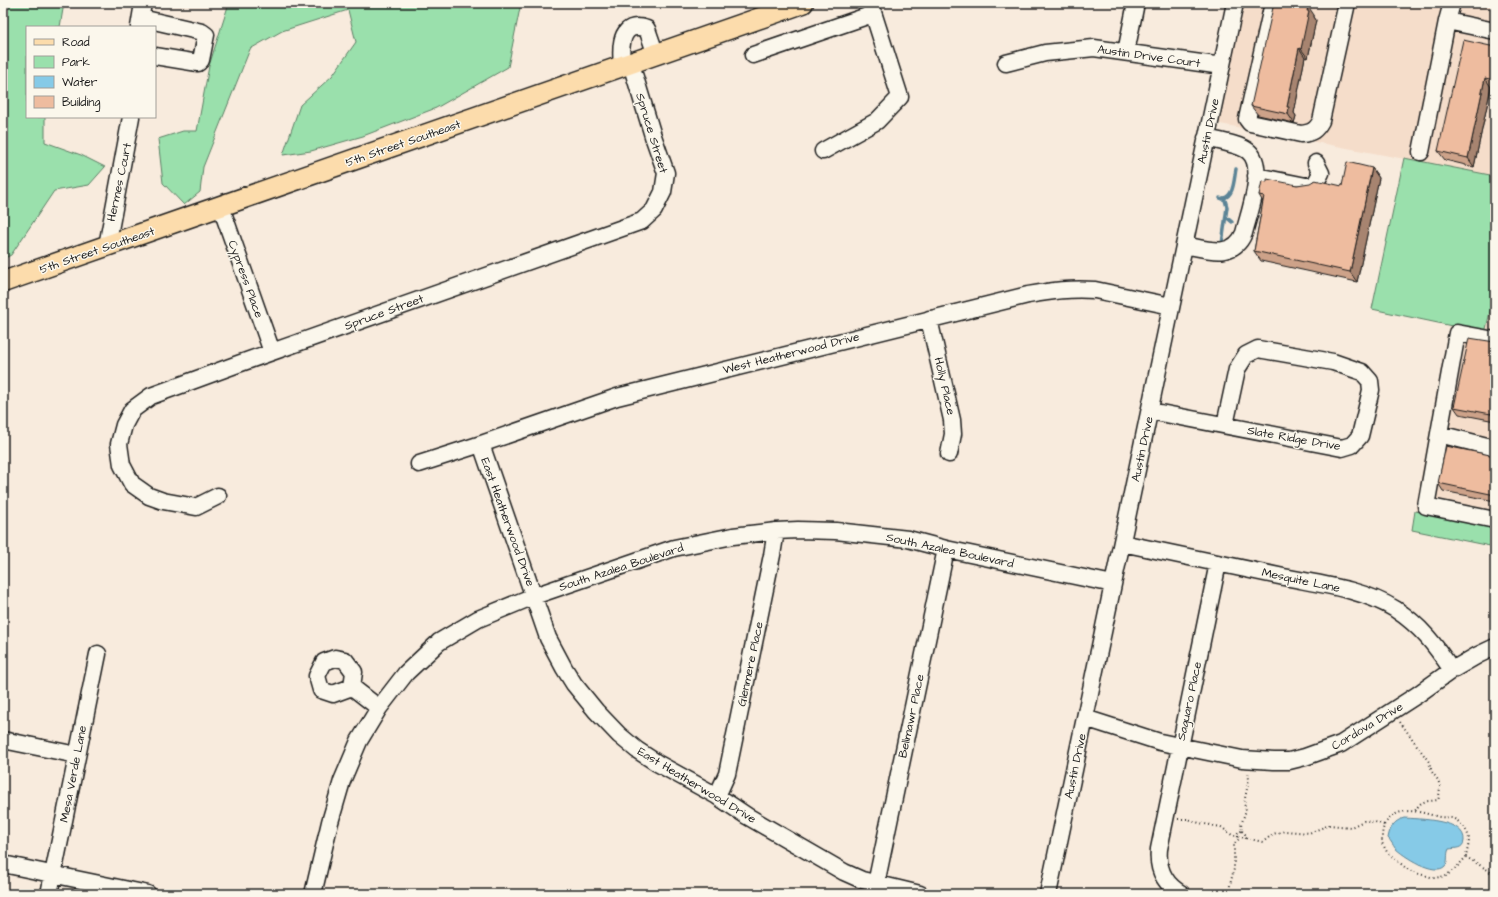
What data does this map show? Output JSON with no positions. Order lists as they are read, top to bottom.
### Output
{
  "streets": {
    "main road": ["5th Street Southeast"],
    "street": [
      "Austin Drive Court",
      "Austin Drive",
      "Spruce Street",
      "Hermes Court",
      "Cypress Place",
      "West Heatherwood Drive",
      "Holly Place",
      "Slate Ridge Drive",
      "East Heatherwood Drive",
      "South Azalea Boulevard",
      "Mesquite Lane",
      "Glenmere Place",
      "Saguaro Place",
      "Bellmawr Place",
      "Cordova Drive",
      "Mesa Verde Lane"
    ]
  },
  "crossings": [
    ["Austin Drive Court", "Austin Drive"],
    ["Austin Drive", "West Heatherwood Drive"],
    ["Austin Drive", "Slate Ridge Drive"],
    ["Austin Drive", "South Azalea Boulevard"],
    ["Austin Drive", "Mesquite Lane"],
    ["Austin Drive", "Cordova Drive"],
    ["Spruce Street", "5th Street Southeast"],
    ["Spruce Street", "Cypress Place"],
    ["5th Street Southeast", "Hermes Court"],
    ["5th Street Southeast", "Cypress Place"],
    ["West Heatherwood Drive", "Holly Place"],
    ["West Heatherwood Drive", "East Heatherwood Drive"],
    ["East Heatherwood Drive", "South Azalea Boulevard"],
    ["East Heatherwood Drive", "Glenmere Place"],
    ["East Heatherwood Drive", "Bellmawr Place"],
    ["South Azalea Boulevard", "Glenmere Place"],
    ["South Azalea Boulevard", "Bellmawr Place"],
    ["Mesquite Lane", "Saguaro Place"],
    ["Mesquite Lane", "Cordova Drive"],
    ["Saguaro Place", "Cordova Drive"]
  ],
  "legend": [
    "Road",
    "Park",
    "Water",
    "Building"
  ]
}
